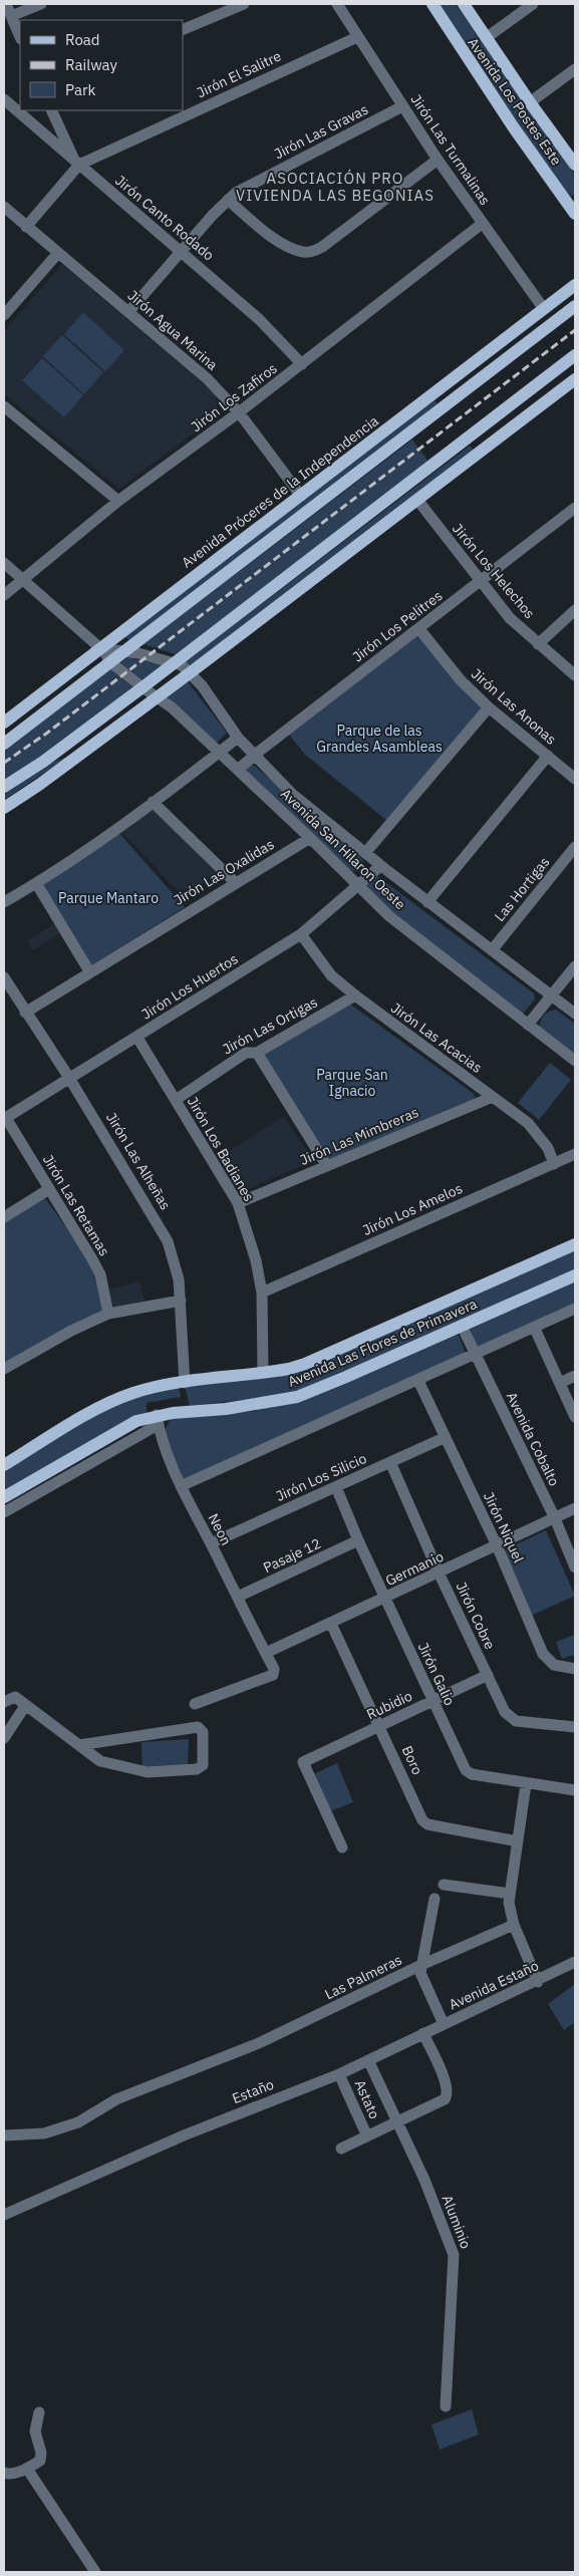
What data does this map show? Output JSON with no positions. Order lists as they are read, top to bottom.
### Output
{
  "streets": {
    "main road": ["Avenida Los Postes Este", "Avenida Próceres de la Independencia", "Avenida Las Flores de Primavera"],
    "street": [
      "Jirón El Salitre",
      "Jirón Las Gravas",
      "Jirón Las Turmalinas",
      "Jirón Canto Rodado",
      "Jirón Agua Marina",
      "Jirón Los Zafiros",
      "Jirón Los Helechos",
      "Jirón Los Pelitres",
      "Jirón Las Anonas",
      "Avenida San Hilaron Oeste",
      "Jirón Las Oxalidas",
      "Las Hortigas",
      "Jirón Los Huertos",
      "Jirón Las Ortigas",
      "Jirón Las Acacias",
      "Jirón Las Mimbreras",
      "Jirón Los Badianes",
      "Jirón Las Alheñas",
      "Jirón Las Retamas",
      "Jirón Los Amelos",
      "Avenida Cobalto",
      "Jirón Los Silicio",
      "Jirón Niquel",
      "Neon",
      "Pasaje 12",
      "Germanio",
      "Jirón Cobre",
      "Jirón Galio",
      "Rubidio",
      "Boro",
      "Las Palmeras",
      "Avenida Estaño",
      "Estaño",
      "Astato",
      "Aluminio"
    ]
  },
  "crossings": [
    ["Jirón El Salitre", "Jirón Las Turmalinas"],
    ["Jirón El Salitre", "Jirón Canto Rodado"],
    ["Jirón Las Gravas", "Jirón Las Turmalinas"],
    ["Jirón Las Gravas", "Jirón Canto Rodado"],
    ["Jirón Las Gravas", "Jirón Agua Marina"],
    ["Jirón Las Turmalinas", "Jirón Los Zafiros"],
    ["Jirón Las Turmalinas", "Avenida Próceres de la Independencia"],
    ["Jirón Canto Rodado", "Jirón Los Zafiros"],
    ["Jirón Agua Marina", "Jirón Los Zafiros"],
    ["Jirón Agua Marina", "Avenida Próceres de la Independencia"],
    ["Jirón Los Zafiros", "Avenida San Hilaron Oeste"],
    ["Avenida Próceres de la Independencia", "Avenida San Hilaron Oeste"],
    ["Jirón Los Helechos", "Jirón Los Pelitres"],
    ["Jirón Los Pelitres", "Jirón Las Anonas"],
    ["Jirón Los Pelitres", "Avenida San Hilaron Oeste"],
    ["Avenida San Hilaron Oeste", "Jirón Las Oxalidas"],
    ["Avenida San Hilaron Oeste", "Las Hortigas"],
    ["Avenida San Hilaron Oeste", "Jirón Los Huertos"],
    ["Jirón Las Oxalidas", "Jirón Las Alheñas"],
    ["Jirón Los Huertos", "Jirón Las Acacias"],
    ["Jirón Los Huertos", "Jirón Los Badianes"],
    ["Jirón Los Huertos", "Jirón Las Alheñas"],
    ["Jirón Los Huertos", "Jirón Las Retamas"],
    ["Jirón Las Ortigas", "Jirón Las Acacias"],
    ["Jirón Las Ortigas", "Jirón Los Badianes"],
    ["Jirón Las Acacias", "Jirón Las Mimbreras"],
    ["Jirón Las Acacias", "Jirón Los Amelos"],
    ["Jirón Las Mimbreras", "Jirón Los Badianes"],
    ["Jirón Los Badianes", "Jirón Los Amelos"],
    ["Jirón Los Badianes", "Avenida Las Flores de Primavera"],
    ["Jirón Las Alheñas", "Avenida Las Flores de Primavera"],
    ["Avenida Las Flores de Primavera", "Avenida Cobalto"],
    ["Avenida Las Flores de Primavera", "Neon"],
    ["Avenida Cobalto", "Germanio"],
    ["Jirón Los Silicio", "Jirón Niquel"],
    ["Jirón Los Silicio", "Neon"],
    ["Jirón Los Silicio", "Jirón Cobre"],
    ["Jirón Los Silicio", "Jirón Galio"],
    ["Jirón Niquel", "Germanio"],
    ["Neon", "Pasaje 12"],
    ["Neon", "Germanio"],
    ["Pasaje 12", "Jirón Galio"],
    ["Germanio", "Jirón Cobre"],
    ["Germanio", "Jirón Galio"],
    ["Germanio", "Boro"],
    ["Jirón Cobre", "Rubidio"],
    ["Jirón Galio", "Rubidio"],
    ["Rubidio", "Boro"],
    ["Avenida Estaño", "Estaño"],
    ["Estaño", "Astato"],
    ["Estaño", "Aluminio"]
  ],
  "districts": ["ASOCIACIÓN PRO VIVIENDA LAS BEGONIAS"],
  "parks": ["Parque de las Grandes Asambleas", "Parque Mantaro", "Parque San Ignacio"],
  "legend": ["Road", "Railway", "Park"]
}
